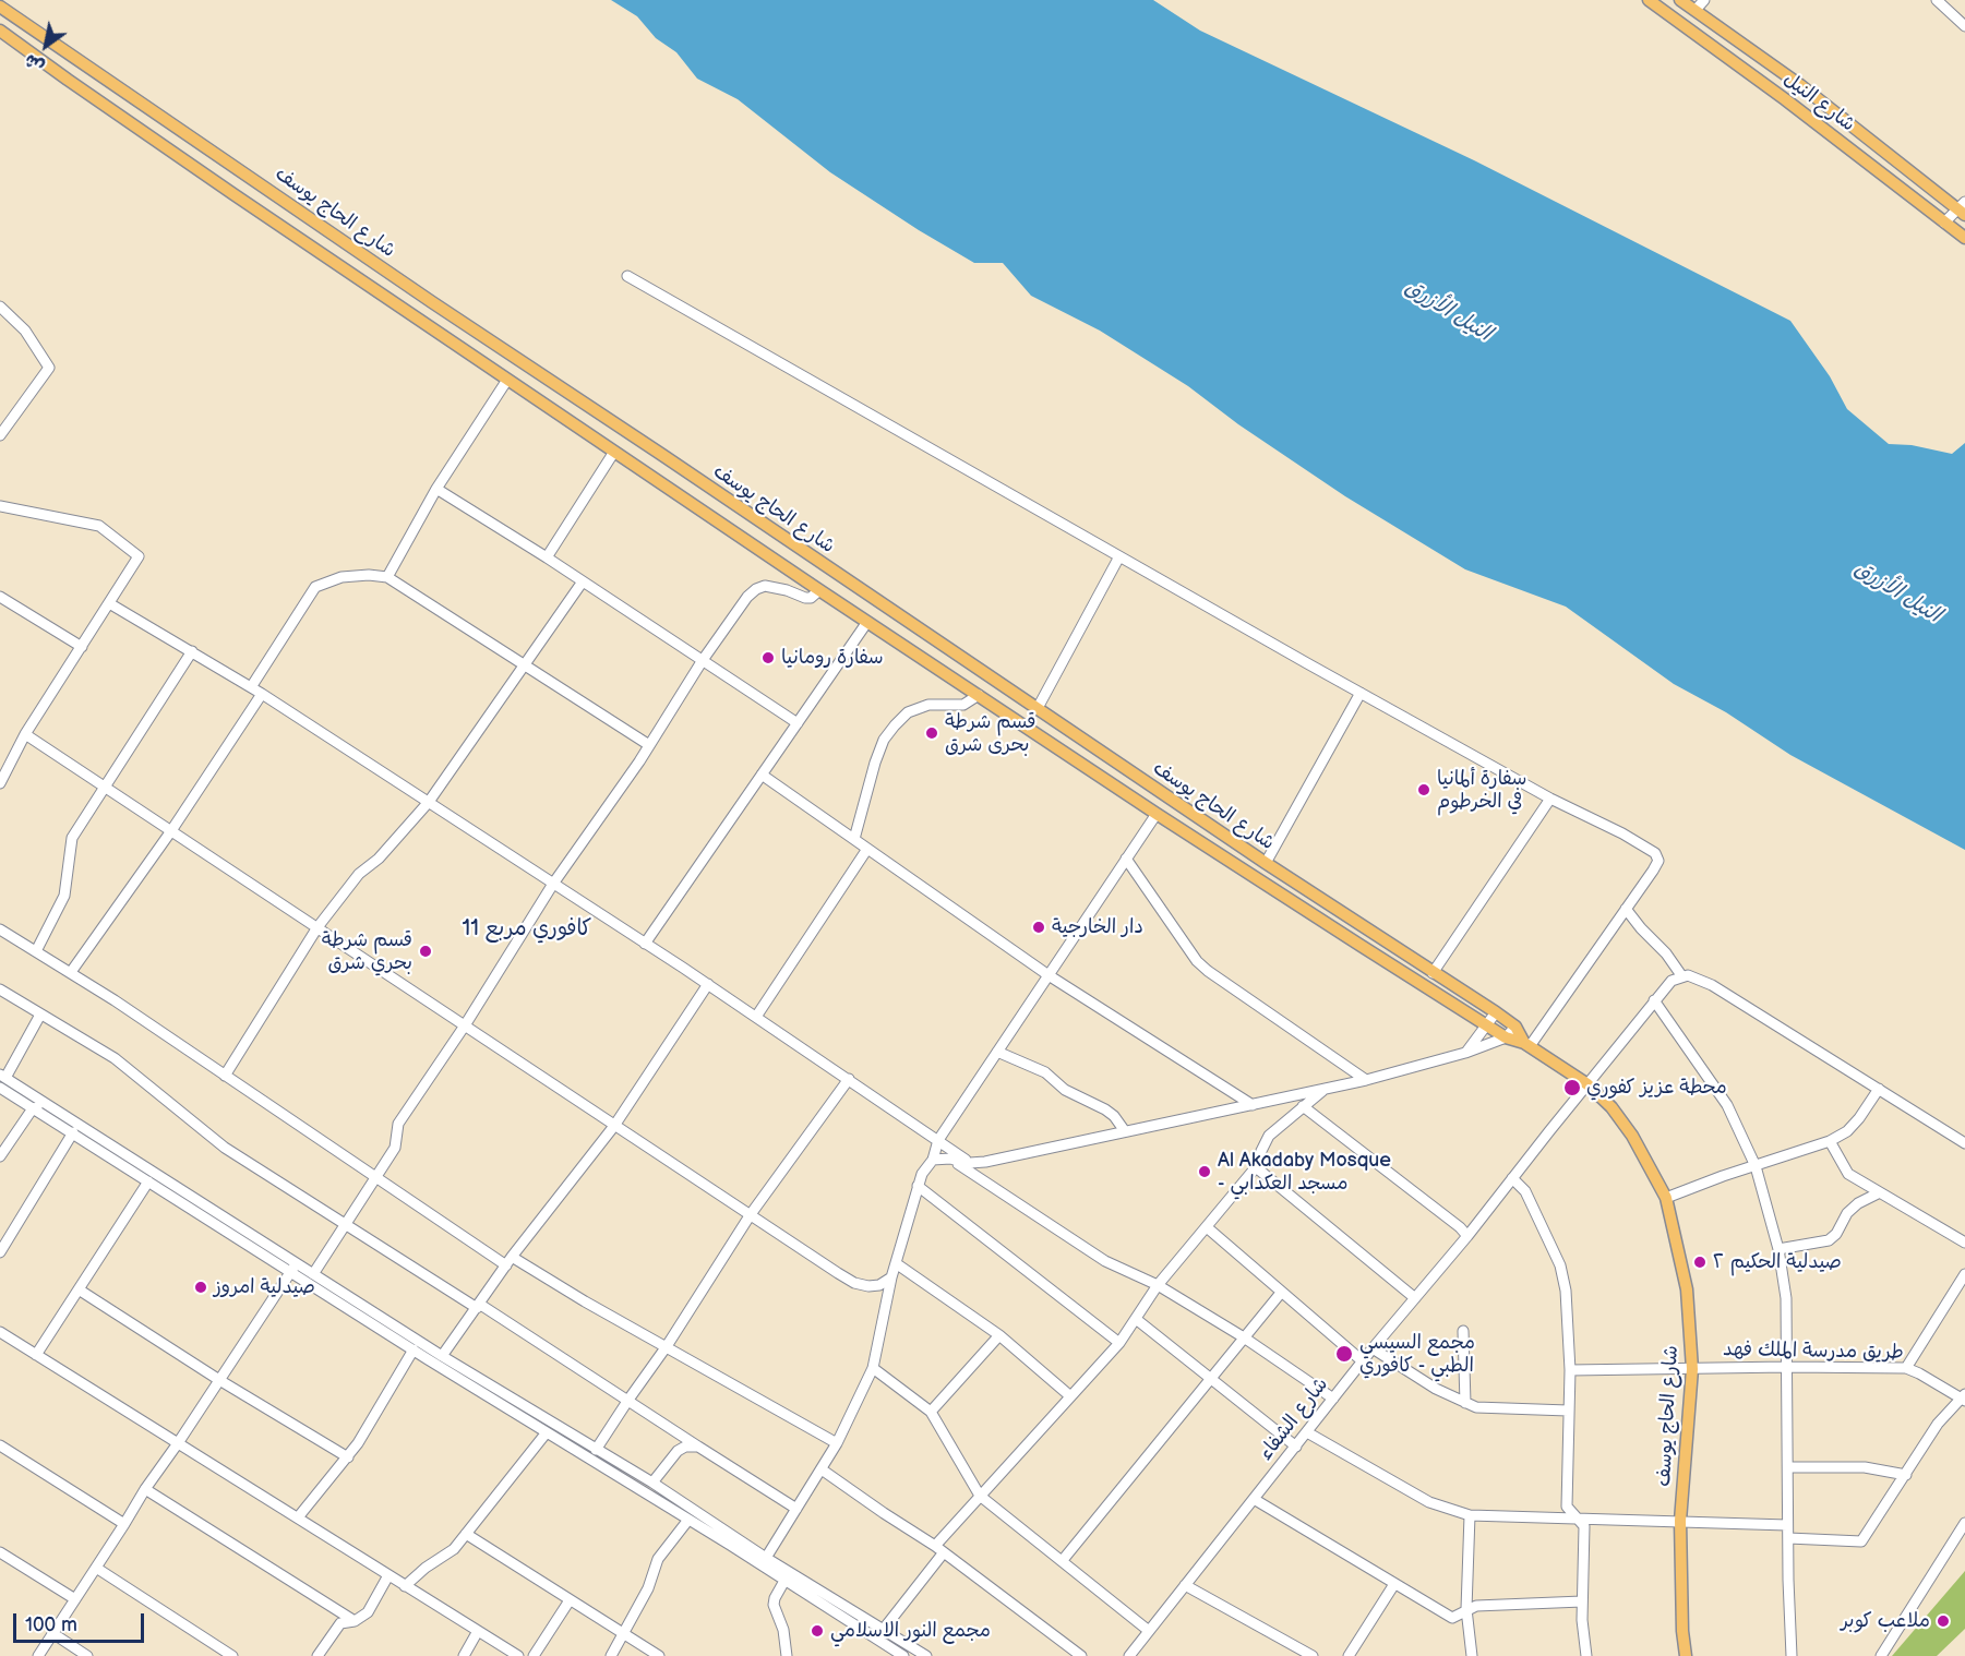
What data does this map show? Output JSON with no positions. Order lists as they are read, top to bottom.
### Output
{
  "streets": {
    "main road": ["شارع النيل", "شارع الحاج يوسف"],
    "street": ["طريق مدرسة الملك فهد", "شارع الشفاء"]
  },
  "crossings": [
    ["شارع الحاج يوسف", "طريق مدرسة الملك فهد"],
    ["شارع الحاج يوسف", "شارع الشفاء"]
  ],
  "districts": ["كافوري مربع 11"],
  "water": ["النيل الأزرق"],
  "places": [
    "سفارة رومانيا",
    "قسم شرطة بحرى شرق",
    "سفارة ألمانيا في الخرطوم",
    "دار الخارجية",
    "قسم شرطة بحري شرق",
    "محطة عزيز كفوري",
    "Al Akadaby Mosque - مسجد العكدابي",
    "صيدلية الحكيم ٢",
    "صيدلية امروز",
    "مجمع السيسي الطبي - كافوري",
    "ملاعب كوبر",
    "مجمع النور الاسلامي"
  ],
  "scale_bar": "100 m",
  "north": "bottom left"
}
